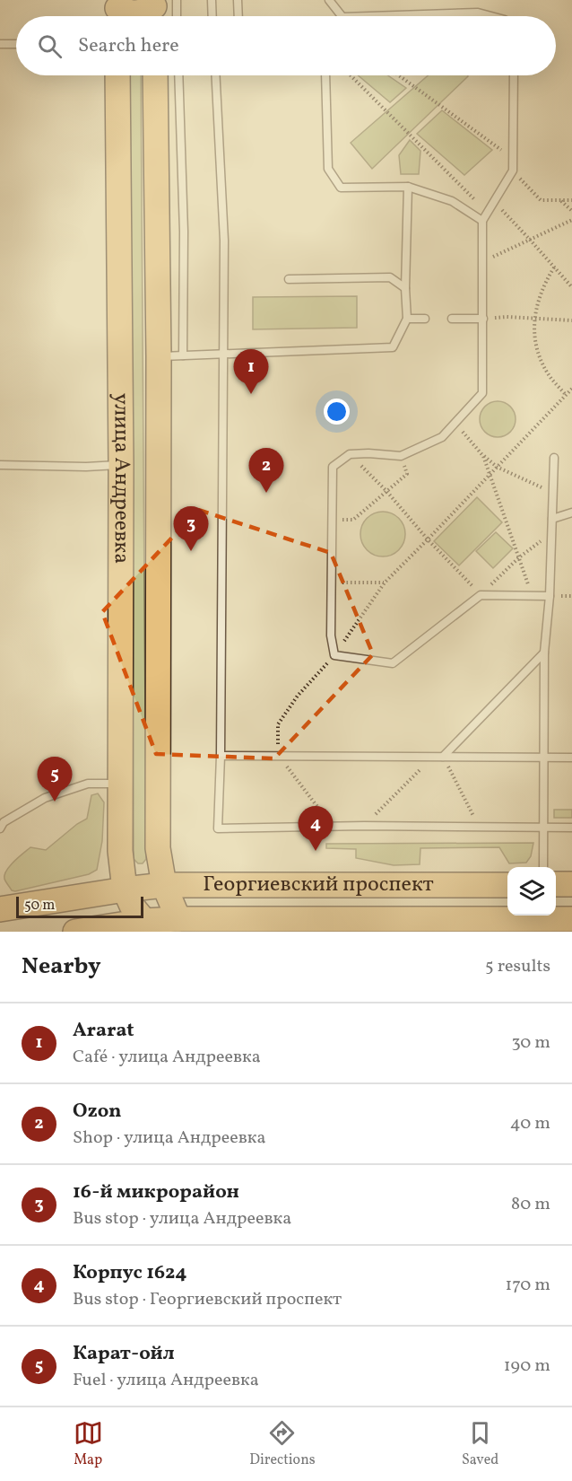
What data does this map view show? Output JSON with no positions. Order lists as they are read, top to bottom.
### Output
{
  "streets": {
    "main road": ["улица Андреевка", "Георгиевский проспект"]
  },
  "crossings": [
    ["улица Андреевка", "Георгиевский проспект"]
  ],
  "scale_bar": "50 m",
  "page": {
    "search": "Search here",
    "pins": [
      "1",
      "2",
      "3",
      "5",
      "4"
    ],
    "scale": "50 m",
    "heading": ["Nearby", "5 results"],
    "list": [
      {
        "mark": "1",
        "name": "Ararat",
        "note": "Café · улица Андреевка",
        "value": "30 m"
      },
      {
        "mark": "2",
        "name": "Ozon",
        "note": "Shop · улица Андреевка",
        "value": "40 m"
      },
      {
        "mark": "3",
        "name": "16-й микрорайон",
        "note": "Bus stop · улица Андреевка",
        "value": "80 m"
      },
      {
        "mark": "4",
        "name": "Корпус 1624",
        "note": "Bus stop · Георгиевский проспект",
        "value": "170 m"
      },
      {
        "mark": "5",
        "name": "Карат-ойл",
        "note": "Fuel · улица Андреевка",
        "value": "190 m"
      }
    ],
    "nav": ["Map", "Directions", "Saved"]
  }
}
